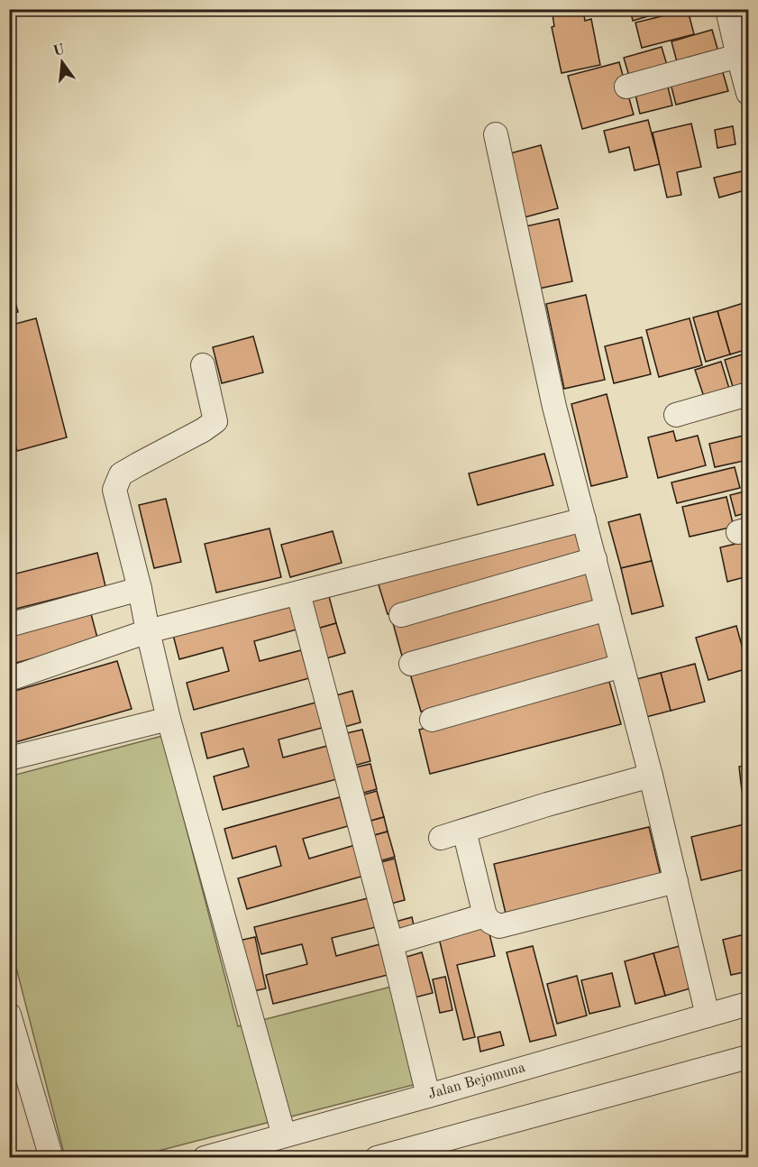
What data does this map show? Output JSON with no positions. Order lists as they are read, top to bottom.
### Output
{
  "streets": {
    "street": ["Jalan Bejomuna"]
  },
  "north": "top"
}
